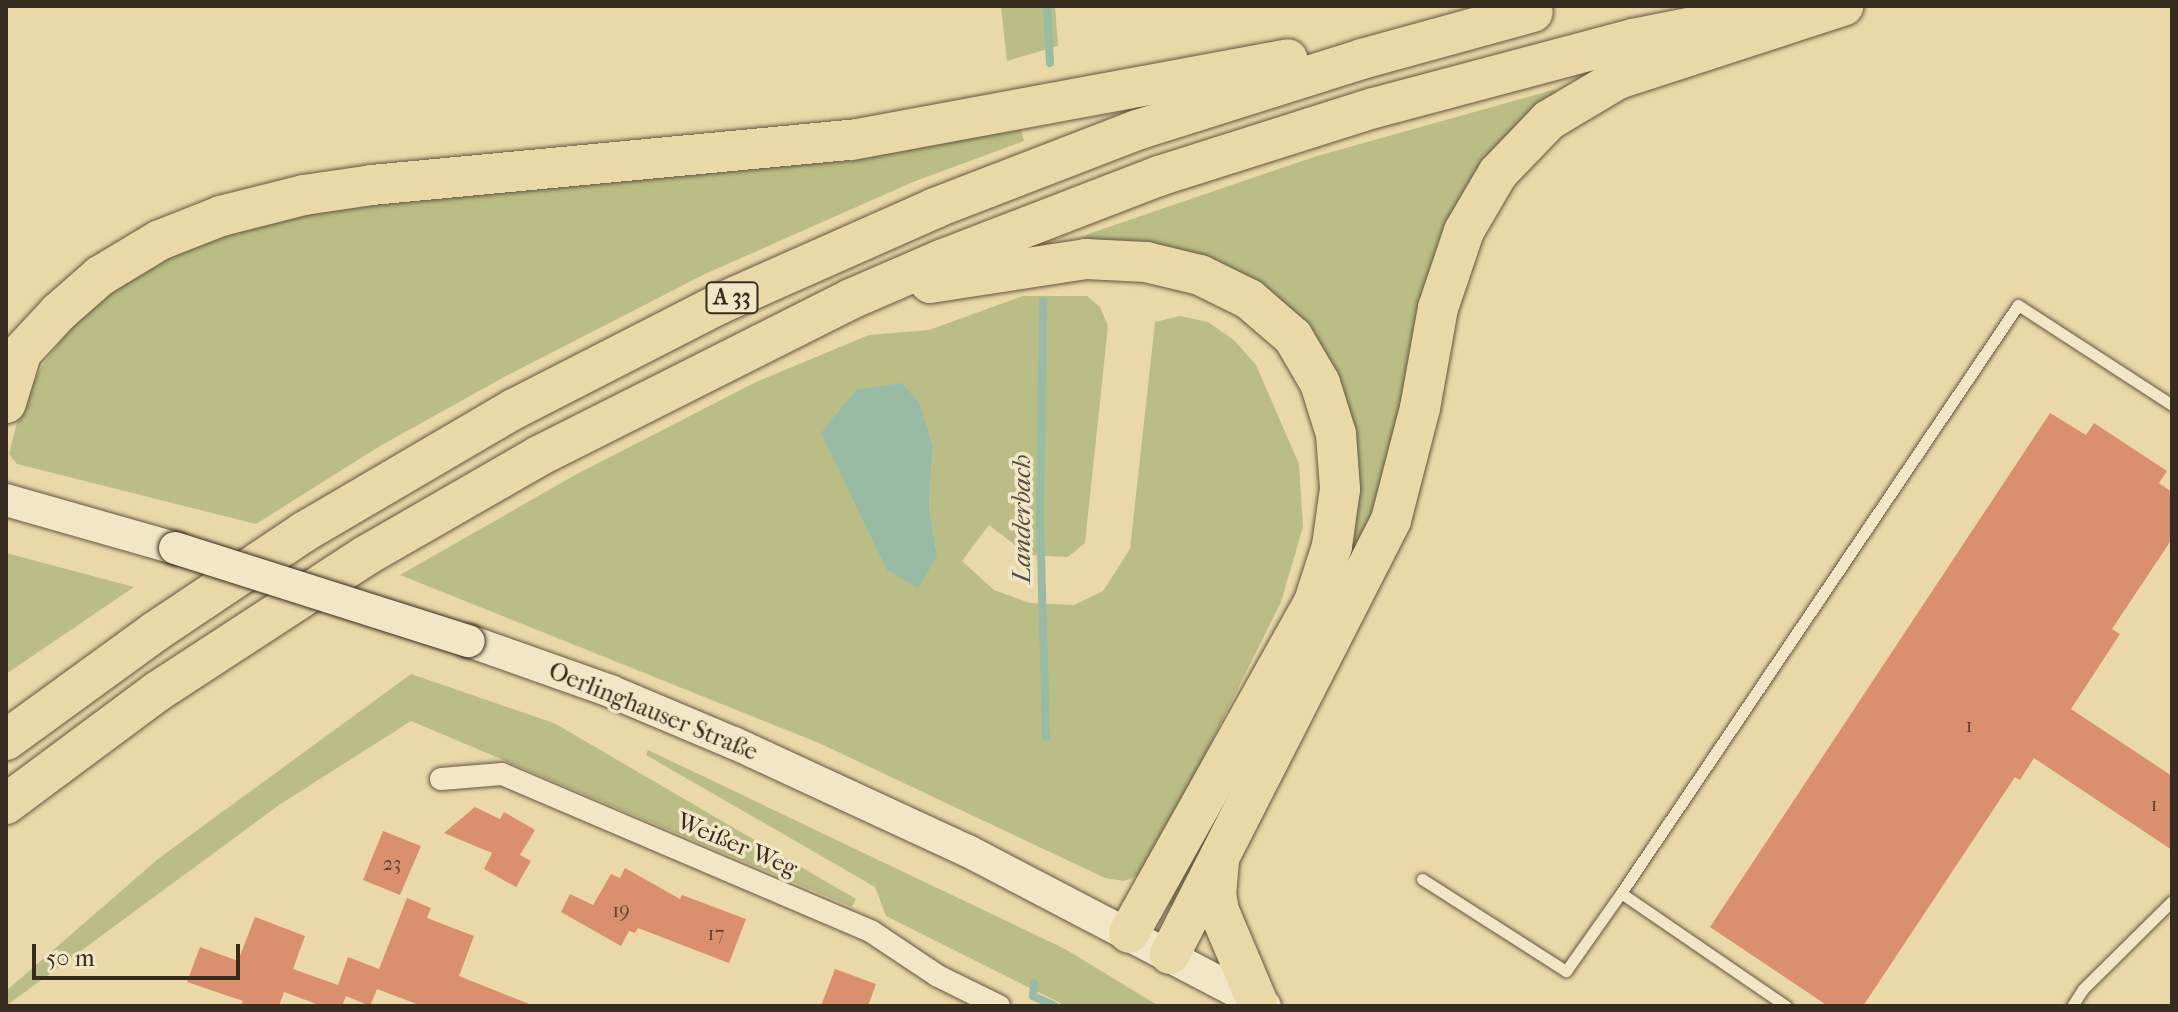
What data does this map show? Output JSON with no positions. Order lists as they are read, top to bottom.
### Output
{
  "streets": {
    "highway": ["A 33"],
    "main road": ["Oerlinghauser Straße"],
    "street": ["Weißer Weg"]
  },
  "water": ["Landerbach"],
  "house_numbers": [
    "1",
    "1",
    "23",
    "19",
    "17"
  ],
  "scale_bar": "50 m"
}
